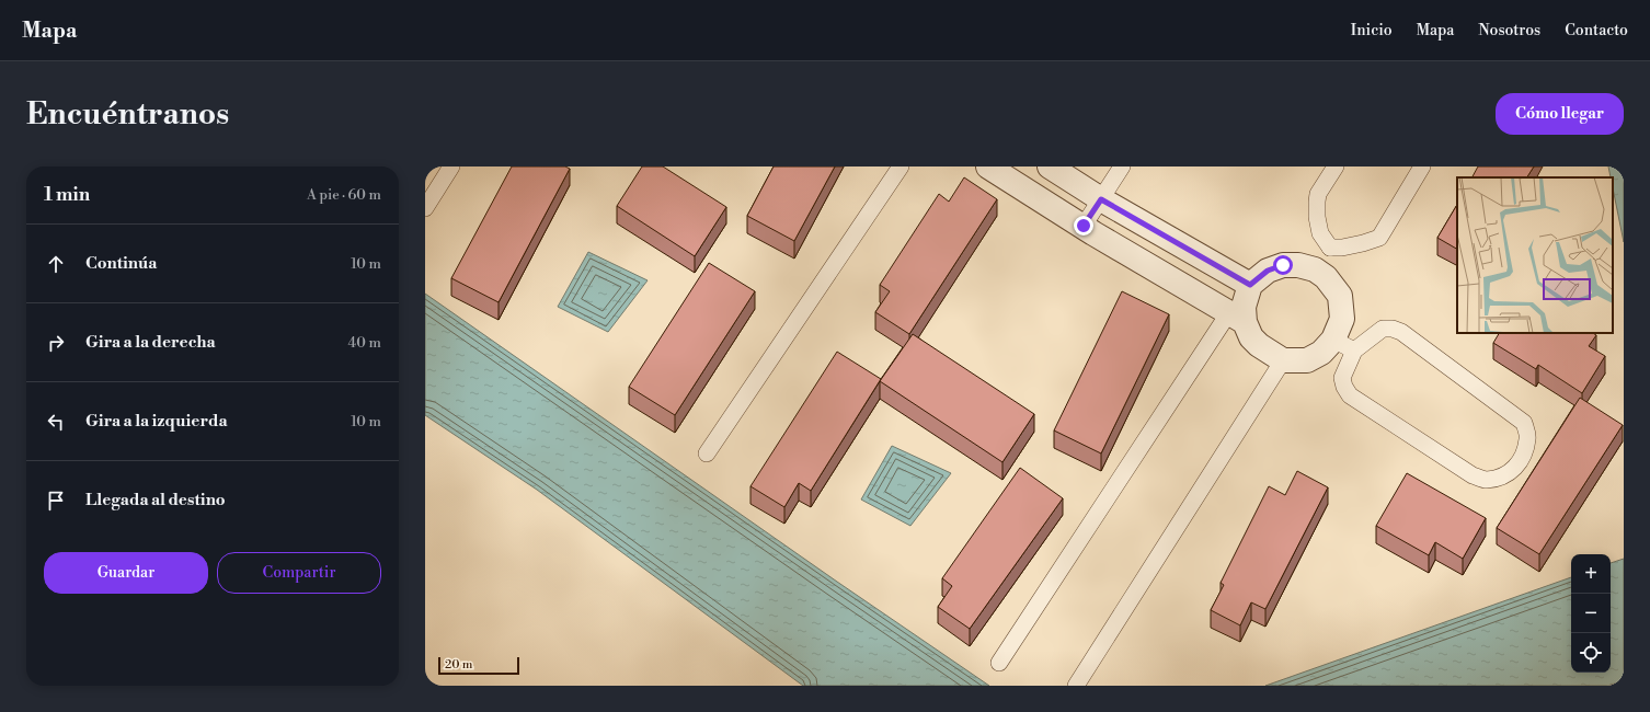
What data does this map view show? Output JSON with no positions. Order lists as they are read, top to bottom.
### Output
{
  "scale_bar": "20 m",
  "page": {
    "header": "Mapa",
    "nav": [
      "Inicio",
      "Mapa",
      "Nosotros",
      "Contacto"
    ],
    "buttons": [
      "Cómo llegar",
      ["Guardar", "Compartir"]
    ],
    "title": "Encuéntranos",
    "heading": ["1 min", "A pie · 60 m"],
    "list": [
      ["Continúa", "10 m"],
      ["Gira a la derecha", "40 m"],
      ["Gira a la izquierda", "10 m"],
      "Llegada al destino"
    ],
    "map_buttons": ["+", "−"],
    "scale": "20 m"
  }
}
